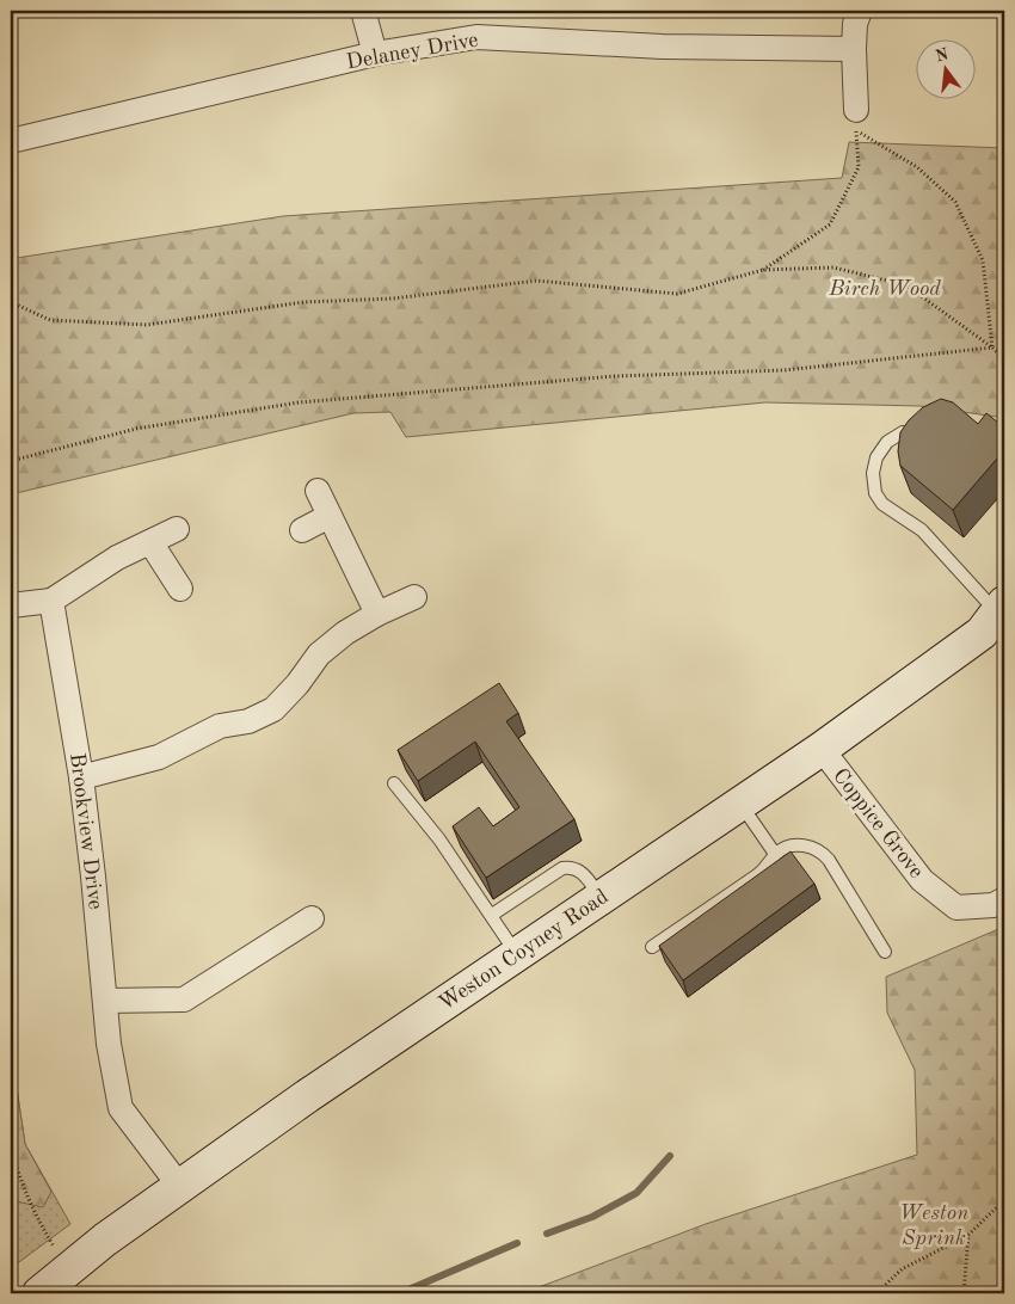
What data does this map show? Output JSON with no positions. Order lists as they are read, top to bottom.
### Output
{
  "streets": {
    "street": [
      "Delaney Drive",
      "Coppice Grove",
      "Brookview Drive",
      "Weston Coyney Road"
    ]
  },
  "crossings": [
    ["Coppice Grove", "Weston Coyney Road"],
    ["Brookview Drive", "Weston Coyney Road"]
  ],
  "parks": ["Birch Wood", "Weston Sprink"],
  "north": "top"
}
